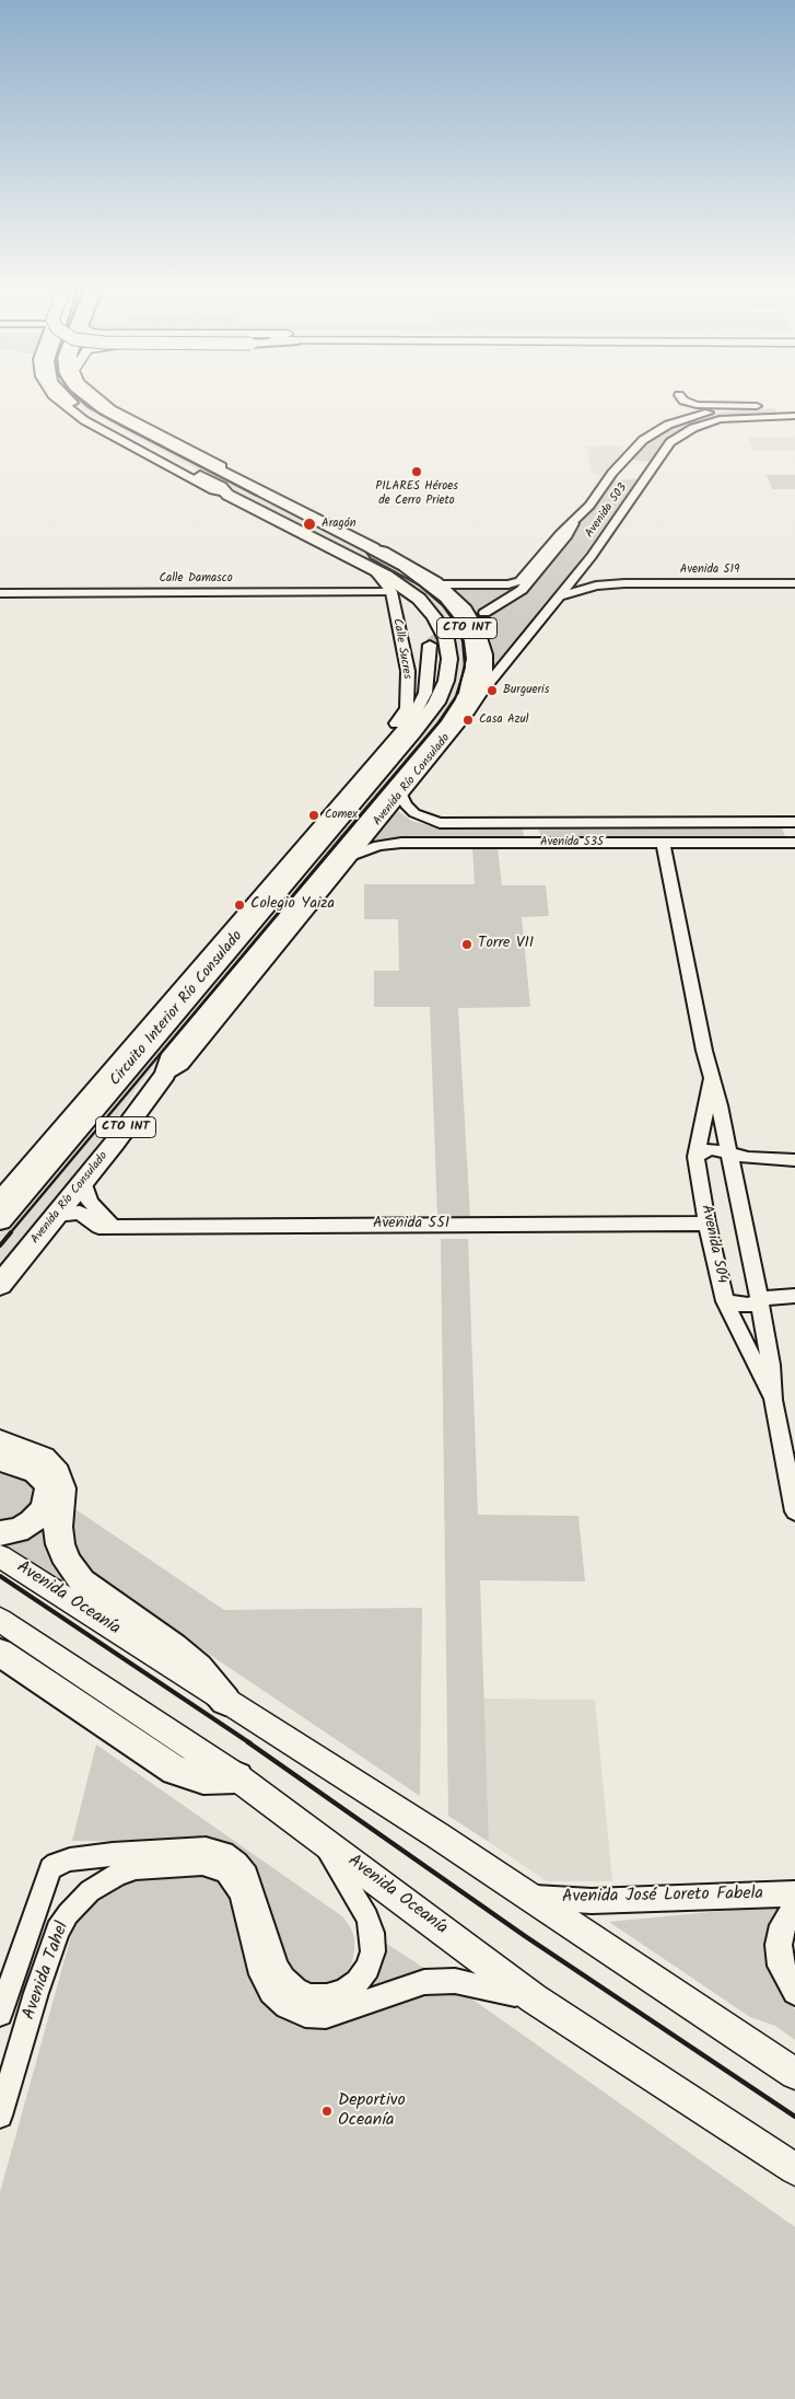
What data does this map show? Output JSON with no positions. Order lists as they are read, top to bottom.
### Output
{
  "streets": {
    "highway": ["CTO INT", "Avenida Río Consulado", "Circuito Interior Río Consulado"],
    "main road": ["Calle Sucres", "Avenida Oceanía", "Avenida José Loreto Fabela"],
    "street": [
      "Avenida 503",
      "Avenida 519",
      "Calle Damasco",
      "Avenida 535",
      "Avenida 551",
      "Avenida 504",
      "Avenida Tahel"
    ]
  },
  "crossings": [
    ["Avenida 503", "Avenida 519"],
    ["Avenida 503", "Avenida Río Consulado"],
    ["Calle Damasco", "Calle Sucres"],
    ["CTO INT", "Calle Sucres"],
    ["CTO INT", "Avenida Río Consulado"],
    ["CTO INT", "Circuito Interior Río Consulado"],
    ["Calle Sucres", "Circuito Interior Río Consulado"],
    ["Avenida Río Consulado", "Avenida 535"],
    ["Avenida Río Consulado", "Circuito Interior Río Consulado"],
    ["Avenida 535", "Avenida 504"],
    ["Avenida 551", "Avenida 504"],
    ["Avenida Oceanía", "Avenida José Loreto Fabela"],
    ["Avenida Oceanía", "Avenida Tahel"]
  ],
  "places": [
    "PILARES Héroes de Cerro Prieto",
    "Aragón",
    "Burgueris",
    "Casa Azul",
    "Comex",
    "Colegio Yaiza",
    "Torre VII",
    "Deportivo Oceanía"
  ]
}
